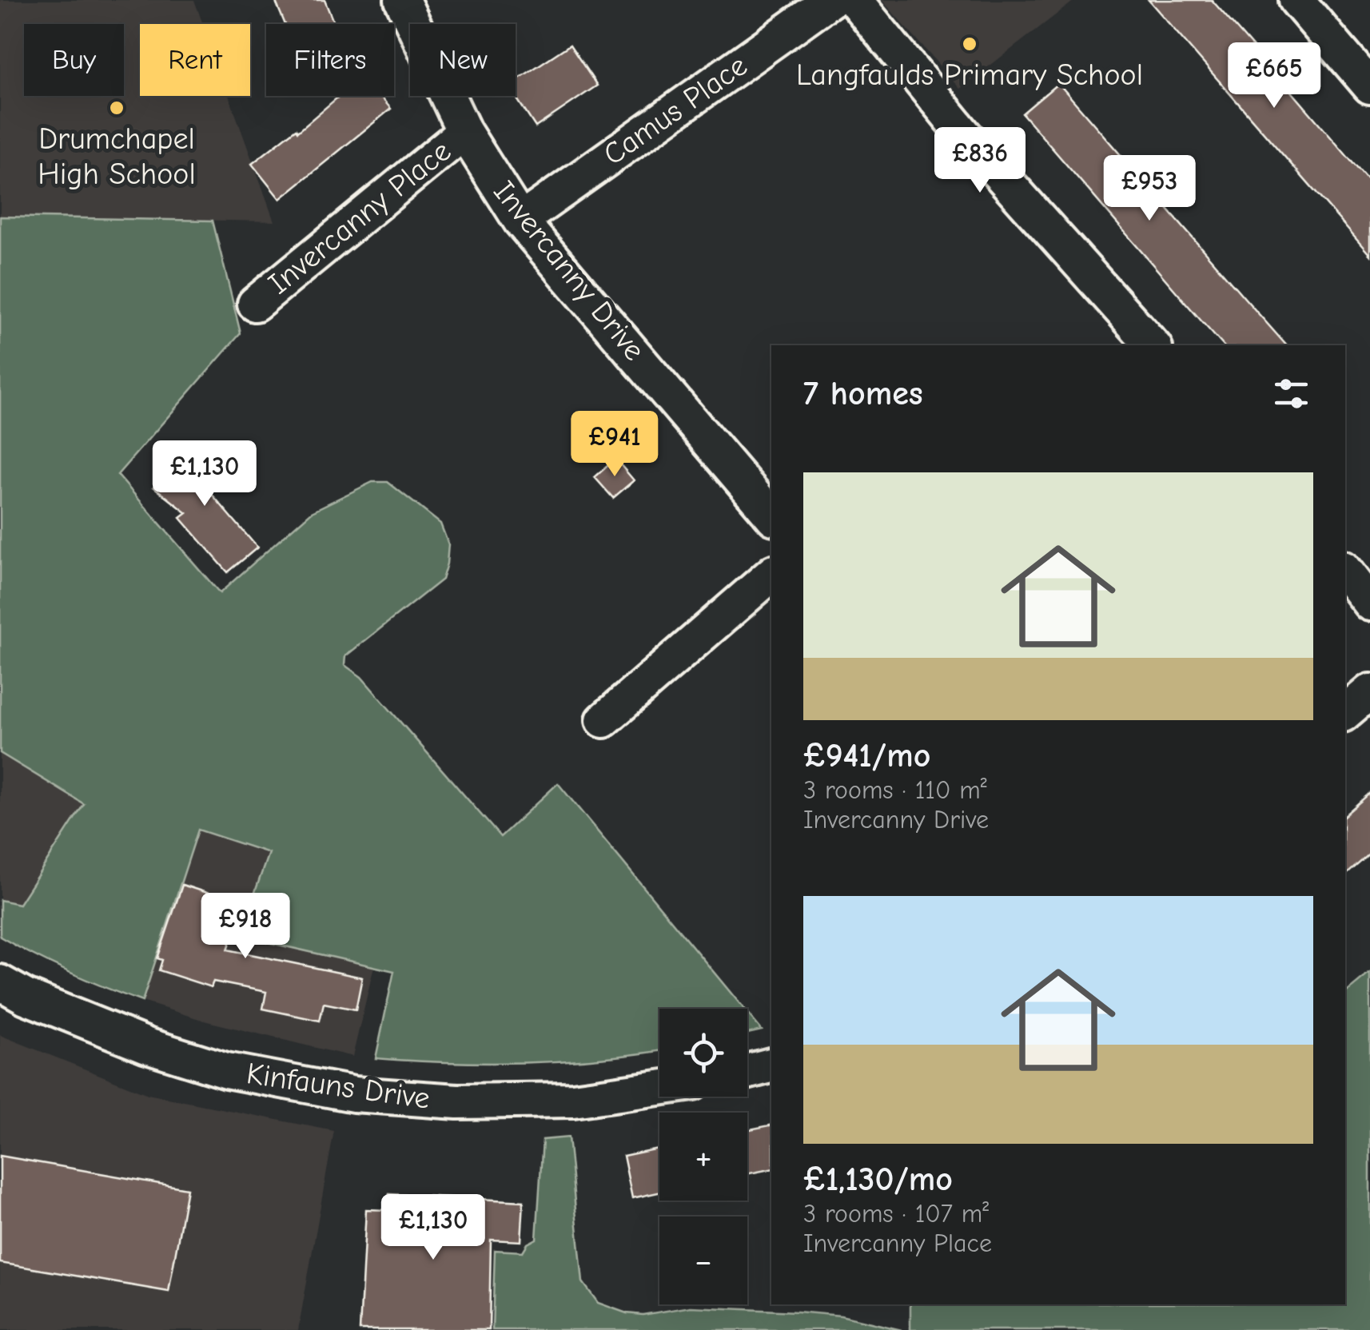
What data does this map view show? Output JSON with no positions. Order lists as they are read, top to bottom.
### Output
{
  "streets": {
    "street": [
      "Camus Place",
      "Invercanny Place",
      "Invercanny Drive",
      "Kinfauns Drive"
    ]
  },
  "crossings": [
    ["Camus Place", "Invercanny Drive"],
    ["Invercanny Place", "Invercanny Drive"]
  ],
  "places": ["Langfaulds Primary School", "Drumchapel High School"],
  "page": {
    "chip": [
      "Buy",
      "Rent",
      "Filters",
      "New"
    ],
    "price": [
      "£665",
      "£836",
      "£953",
      "£941",
      "£1,130",
      "£918",
      "£1,130"
    ],
    "heading": "7 homes",
    "list": [
      {
        "name": "£941/mo",
        "note": "3 rooms · 110 m² · Invercanny Drive"
      },
      {
        "name": "£1,130/mo",
        "note": "3 rooms · 107 m² · Invercanny Place"
      }
    ],
    "map_buttons": ["+", "−"]
  }
}
